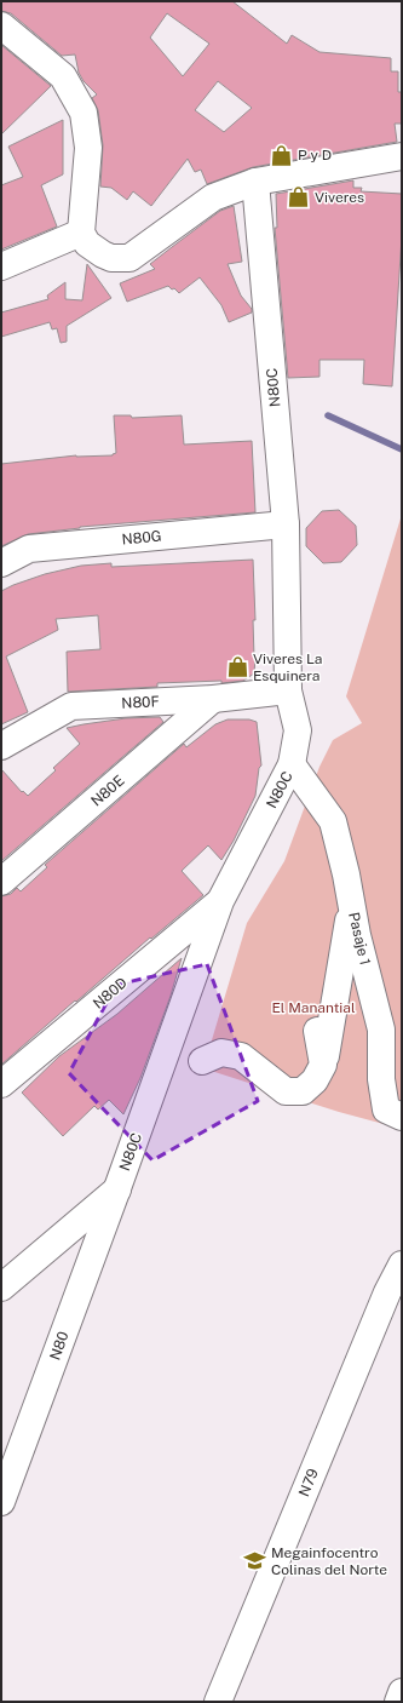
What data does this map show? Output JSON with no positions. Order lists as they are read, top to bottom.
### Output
{
  "streets": {
    "street": [
      "N80C",
      "N80G",
      "N80F",
      "N80E",
      "Pasaje 1",
      "N80D",
      "N80",
      "N79"
    ]
  },
  "crossings": [
    ["N80C", "N80G"],
    ["N80C", "N80F"],
    ["N80C", "Pasaje 1"],
    ["N80C", "N80D"],
    ["N80C", "N80"],
    ["N80F", "N80E"]
  ],
  "parks": ["El Manantial"],
  "places": {
    "shop": ["P y D", "Viveres", "Viveres La Esquinera"],
    "school or university": ["Megainfocentro Colinas del Norte"]
  }
}
